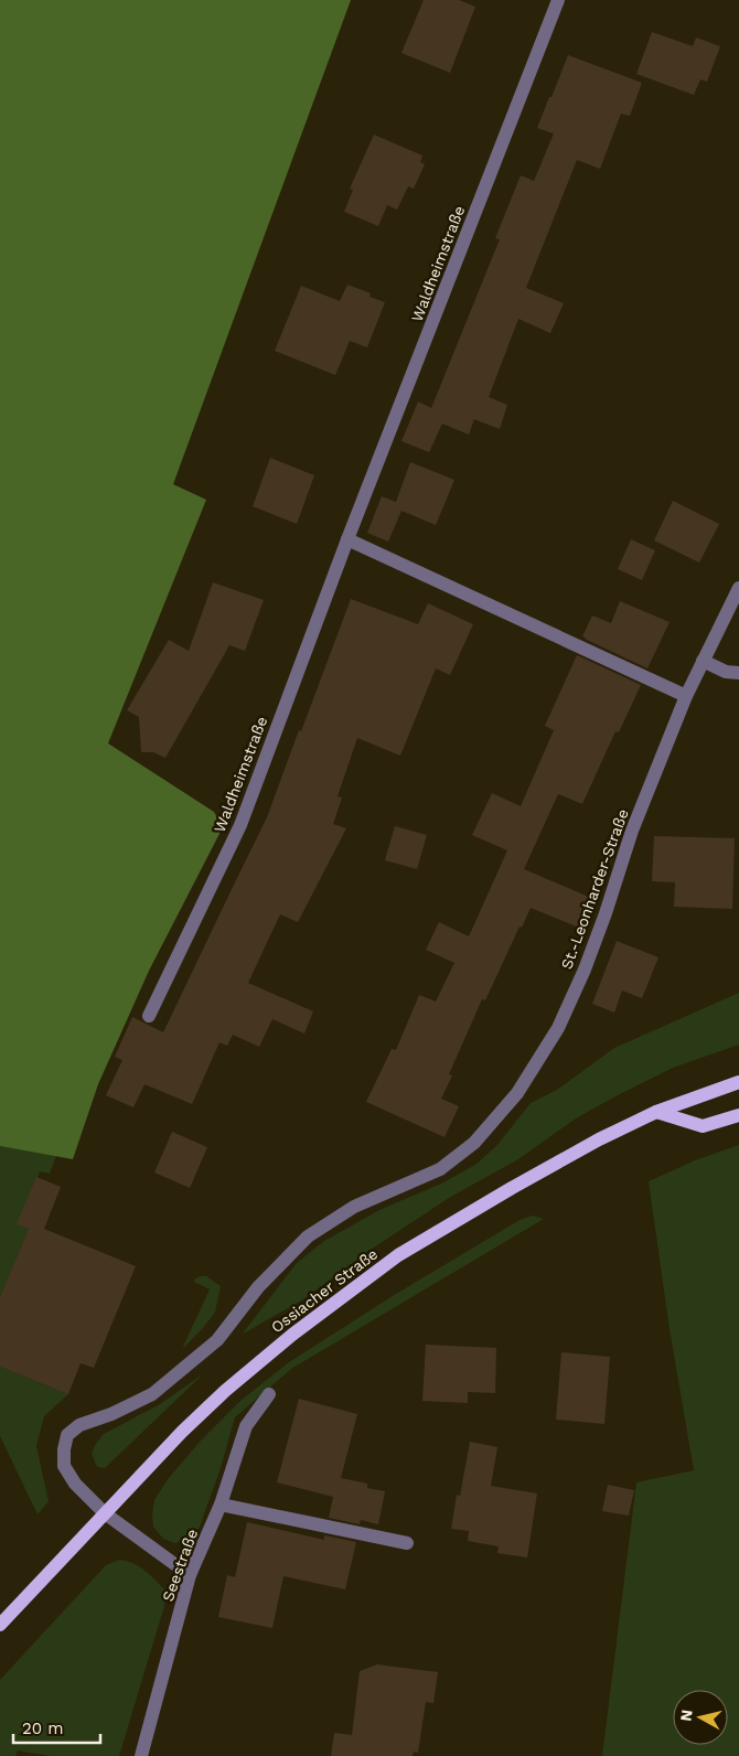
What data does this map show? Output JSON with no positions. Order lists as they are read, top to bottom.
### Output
{
  "streets": {
    "main road": ["Ossiacher Straße"],
    "street": ["Waldheimstraße", "St.-Leonharder-Straße", "Seestraße"]
  },
  "crossings": [
    ["St.-Leonharder-Straße", "Ossiacher Straße"],
    ["St.-Leonharder-Straße", "Seestraße"]
  ],
  "scale_bar": "20 m",
  "north": "left"
}
